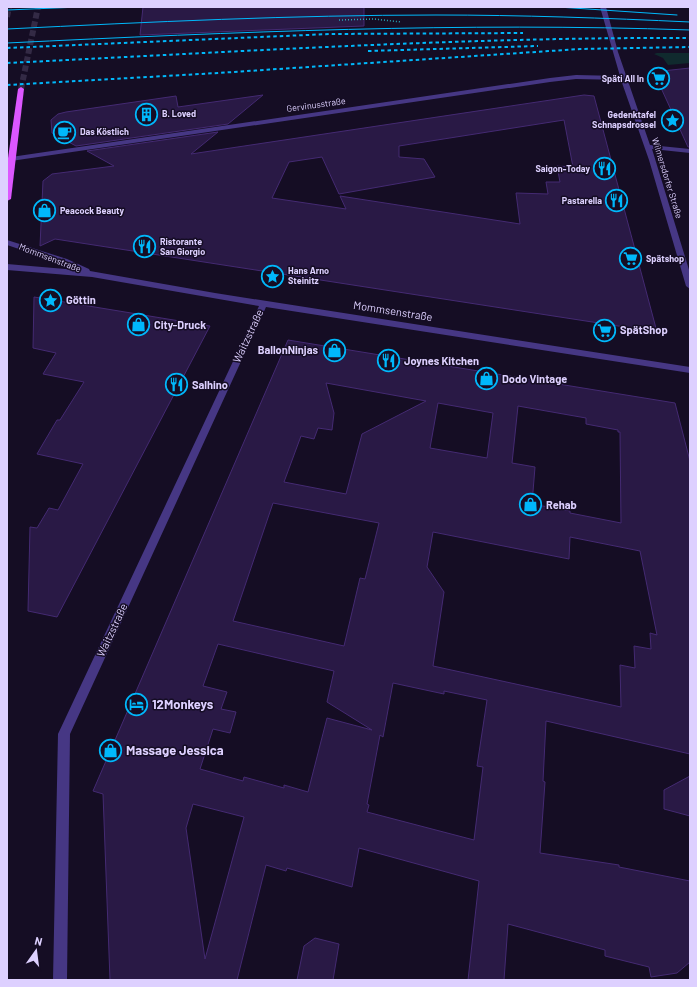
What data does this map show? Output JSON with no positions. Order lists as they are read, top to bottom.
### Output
{
  "streets": {
    "street": [
      "Gervinusstraße",
      "Wilmersdorfer Straße",
      "Mommsenstraße",
      "Waitzstraße"
    ]
  },
  "crossings": [
    ["Gervinusstraße", "Wilmersdorfer Straße"],
    ["Mommsenstraße", "Waitzstraße"]
  ],
  "places": {
    "supermarket": ["Späti All In", "Spätshop", "SpätShop"],
    "building": ["B. Loved"],
    "place": ["Gedenktafel Schnapsdrossel", "Hans Arno Steinitz", "Göttin"],
    "cafe": ["Das Köstlich"],
    "restaurant": [
      "Saigon-Today",
      "Pastarella",
      "Ristorante San Giorgio",
      "Joynes Kitchen",
      "Salhino"
    ],
    "shop": [
      "Peacock Beauty",
      "City-Druck",
      "BallonNinjas",
      "Dodo Vintage",
      "Rehab",
      "Massage Jessica"
    ],
    "hotel": ["12Monkeys"]
  },
  "north": "top"
}
